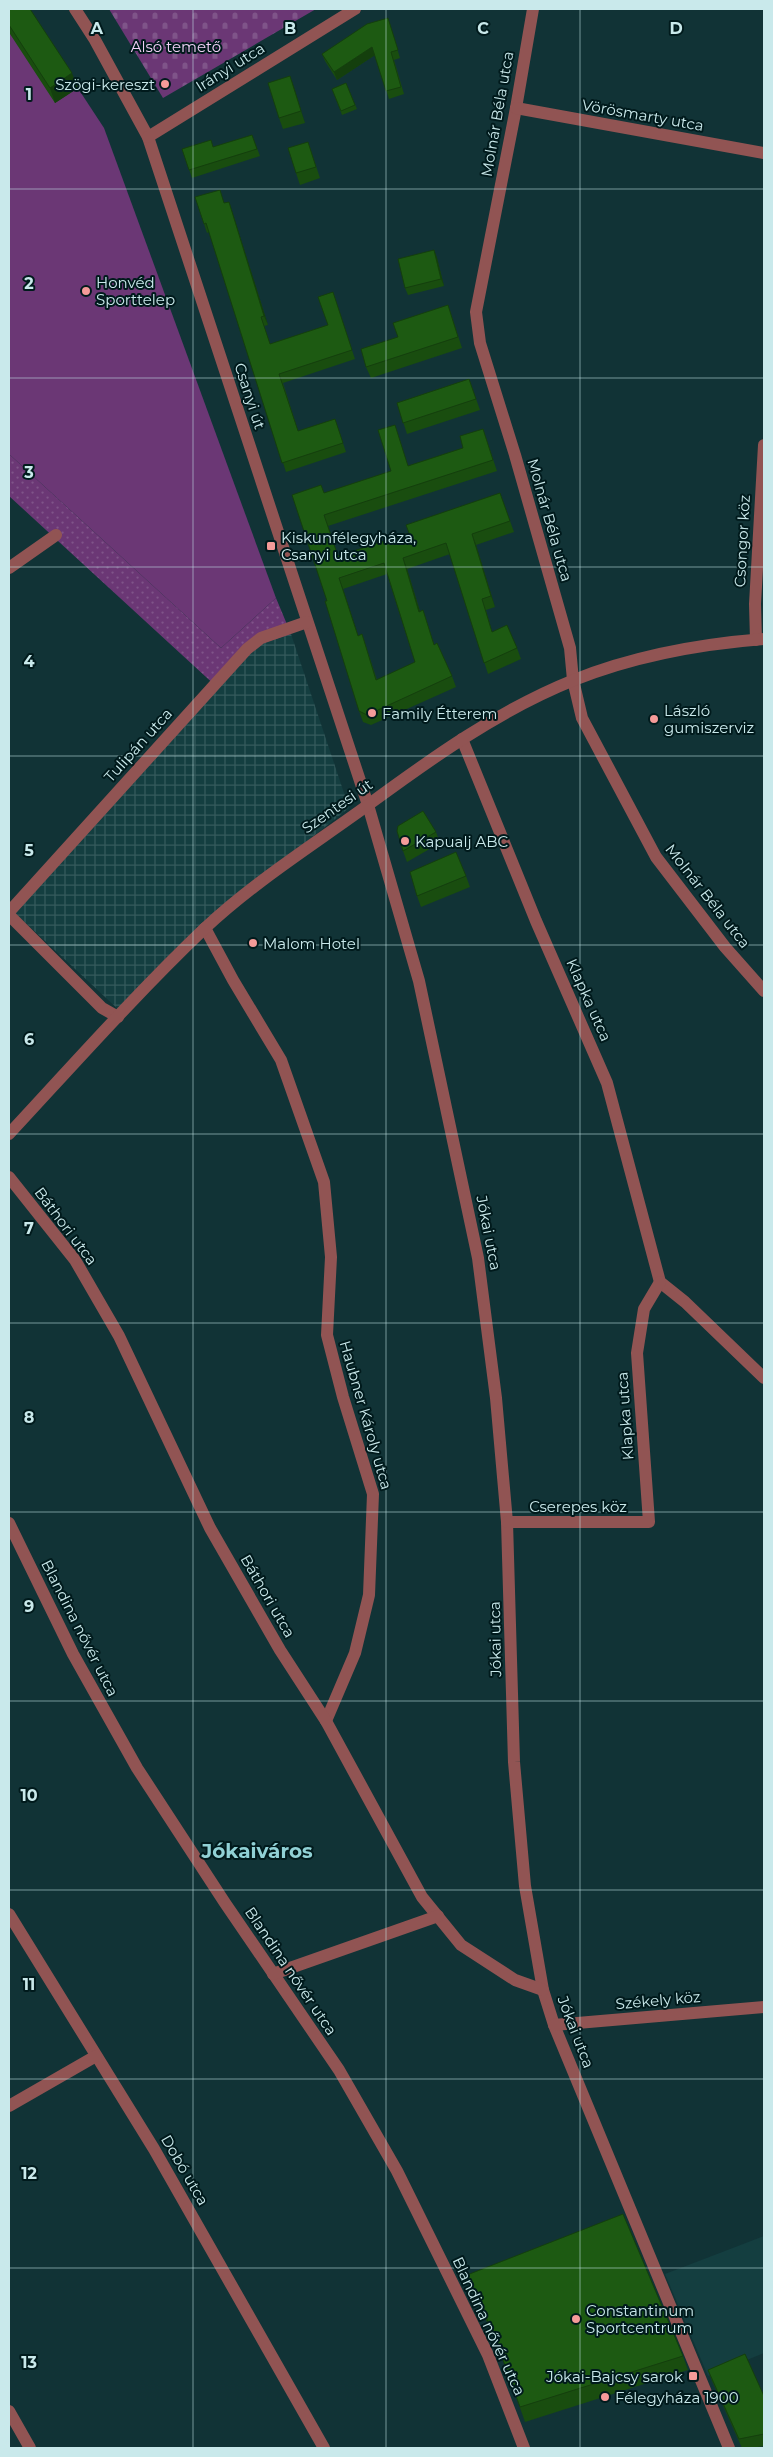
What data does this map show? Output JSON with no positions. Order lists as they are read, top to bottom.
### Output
{
  "streets": {
    "street": [
      "Irányi utca",
      "Molnár Béla utca",
      "Vörösmarty utca",
      "Csanyi út",
      "Csongor köz",
      "Tulipán utca",
      "Szentesi út",
      "Klapka utca",
      "Báthori utca",
      "Jókai utca",
      "Haubner Károly utca",
      "Cserepes köz",
      "Blandina nővér utca",
      "Székely köz",
      "Dobó utca"
    ]
  },
  "crossings": [
    ["Irányi utca", "Csanyi út"],
    ["Molnár Béla utca", "Vörösmarty utca"],
    ["Molnár Béla utca", "Szentesi út"],
    ["Csanyi út", "Tulipán utca"],
    ["Csanyi út", "Szentesi út"],
    ["Csanyi út", "Jókai utca"],
    ["Csongor köz", "Szentesi út"],
    ["Szentesi út", "Klapka utca"],
    ["Szentesi út", "Jókai utca"],
    ["Szentesi út", "Haubner Károly utca"],
    ["Klapka utca", "Cserepes köz"],
    ["Báthori utca", "Jókai utca"],
    ["Báthori utca", "Haubner Károly utca"],
    ["Jókai utca", "Cserepes köz"],
    ["Jókai utca", "Székely köz"]
  ],
  "districts": ["Jókaiváros"],
  "parks": ["Alsó temető"],
  "places": {
    "other": [
      "Szögi-kereszt",
      "Honvéd Sporttelep",
      "Family Étterem",
      "László gumiszerviz",
      "Kapualj ABC",
      "Malom Hotel",
      "Constantinum Sportcentrum",
      "Félegyháza 1900"
    ],
    "transit": ["Kiskunfélegyháza, Csanyi utca", "Jókai-Bajcsy sarok"]
  },
  "grid": {
    "columns": [
      "A",
      "B",
      "C",
      "D"
    ],
    "rows": [
      "1",
      "2",
      "3",
      "4",
      "5",
      "6",
      "7",
      "8",
      "9",
      "10",
      "11",
      "12",
      "13"
    ]
  }
}
